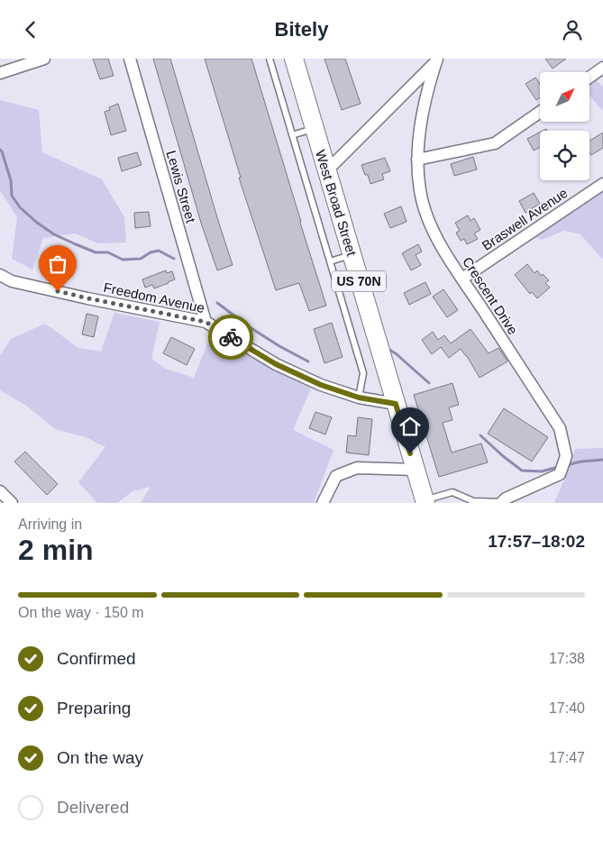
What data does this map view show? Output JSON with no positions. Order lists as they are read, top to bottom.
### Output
{
  "streets": {
    "main road": ["West Broad Street", "US 70N"],
    "street": [
      "Lewis Street",
      "Braswell Avenue",
      "Crescent Drive",
      "Freedom Avenue"
    ]
  },
  "crossings": [
    ["Lewis Street", "Freedom Avenue"],
    ["West Broad Street", "Freedom Avenue"],
    ["Braswell Avenue", "Crescent Drive"]
  ],
  "north": "top right",
  "page": {
    "header": "Bitely",
    "heading": ["2 min", "Arriving in", "17:57–18:02"],
    "bar": "On the way · 150 m",
    "list": [
      ["Confirmed", "17:38"],
      ["Preparing", "17:40"],
      ["On the way", "17:47"],
      "Delivered"
    ]
  }
}
